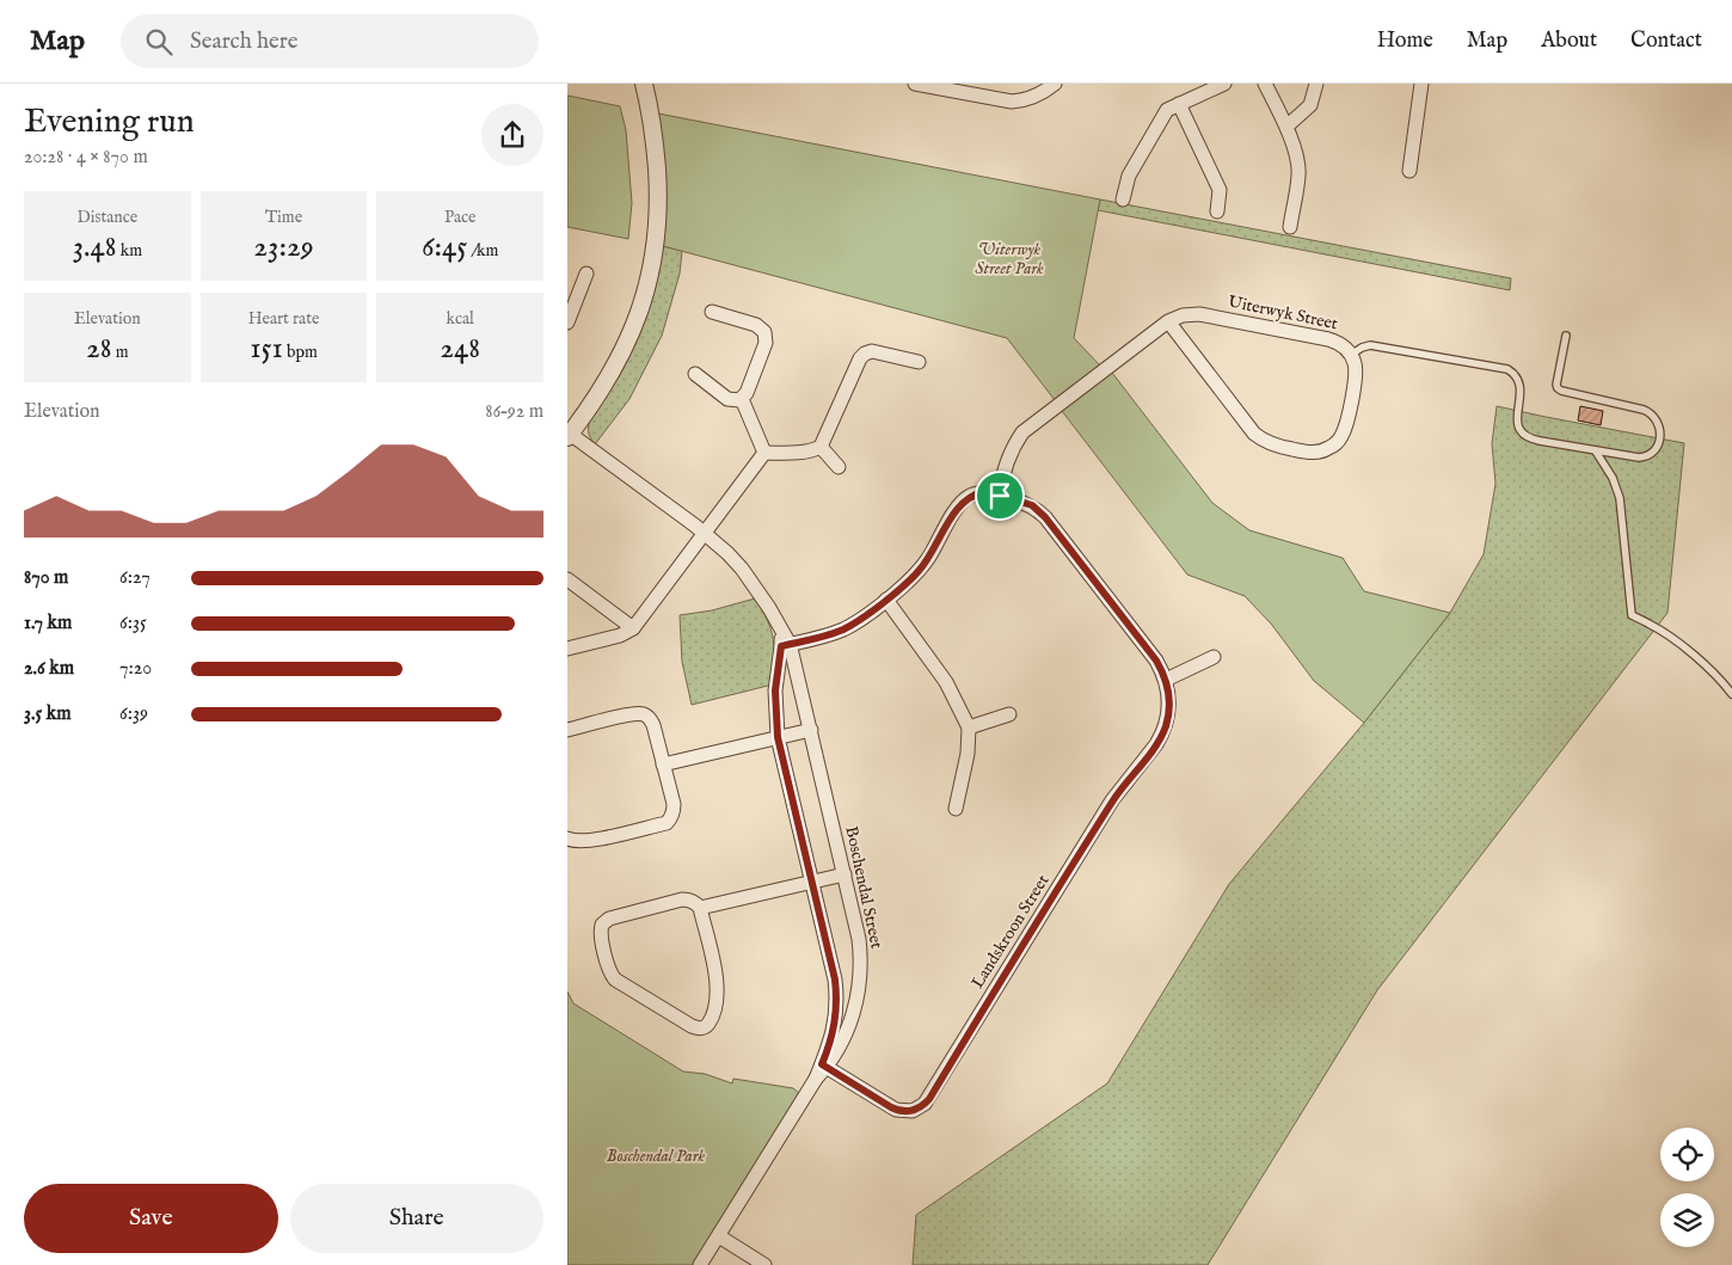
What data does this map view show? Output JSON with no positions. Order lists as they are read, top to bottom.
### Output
{
  "streets": {
    "street": ["Uiterwyk Street", "Boschendal Street", "Landskroon Street"]
  },
  "crossings": [
    ["Uiterwyk Street", "Landskroon Street"],
    ["Boschendal Street", "Landskroon Street"]
  ],
  "parks": ["Uiterwyk Street Park", "Boschendal Park"],
  "page": {
    "header": "Map",
    "search": "Search here",
    "nav": [
      "Home",
      "Map",
      "About",
      "Contact"
    ],
    "heading": ["Evening run", "20:28 · 4 × 870 m"],
    "stats": [
      ["Distance", "3.48 km"],
      ["Time", "23:29"],
      ["Pace", "6:45 /km"],
      ["Elevation", "28 m"],
      ["Heart rate", "151 bpm"],
      ["kcal", "248"]
    ],
    "chart": ["Elevation", "86–92 m"],
    "list": [
      {
        "name": "870 m",
        "note": "6:27"
      },
      {
        "name": "1.7 km",
        "note": "6:35"
      },
      {
        "name": "2.6 km",
        "note": "7:20"
      },
      {
        "name": "3.5 km",
        "note": "6:39"
      }
    ],
    "buttons": ["Save", "Share"]
  }
}
